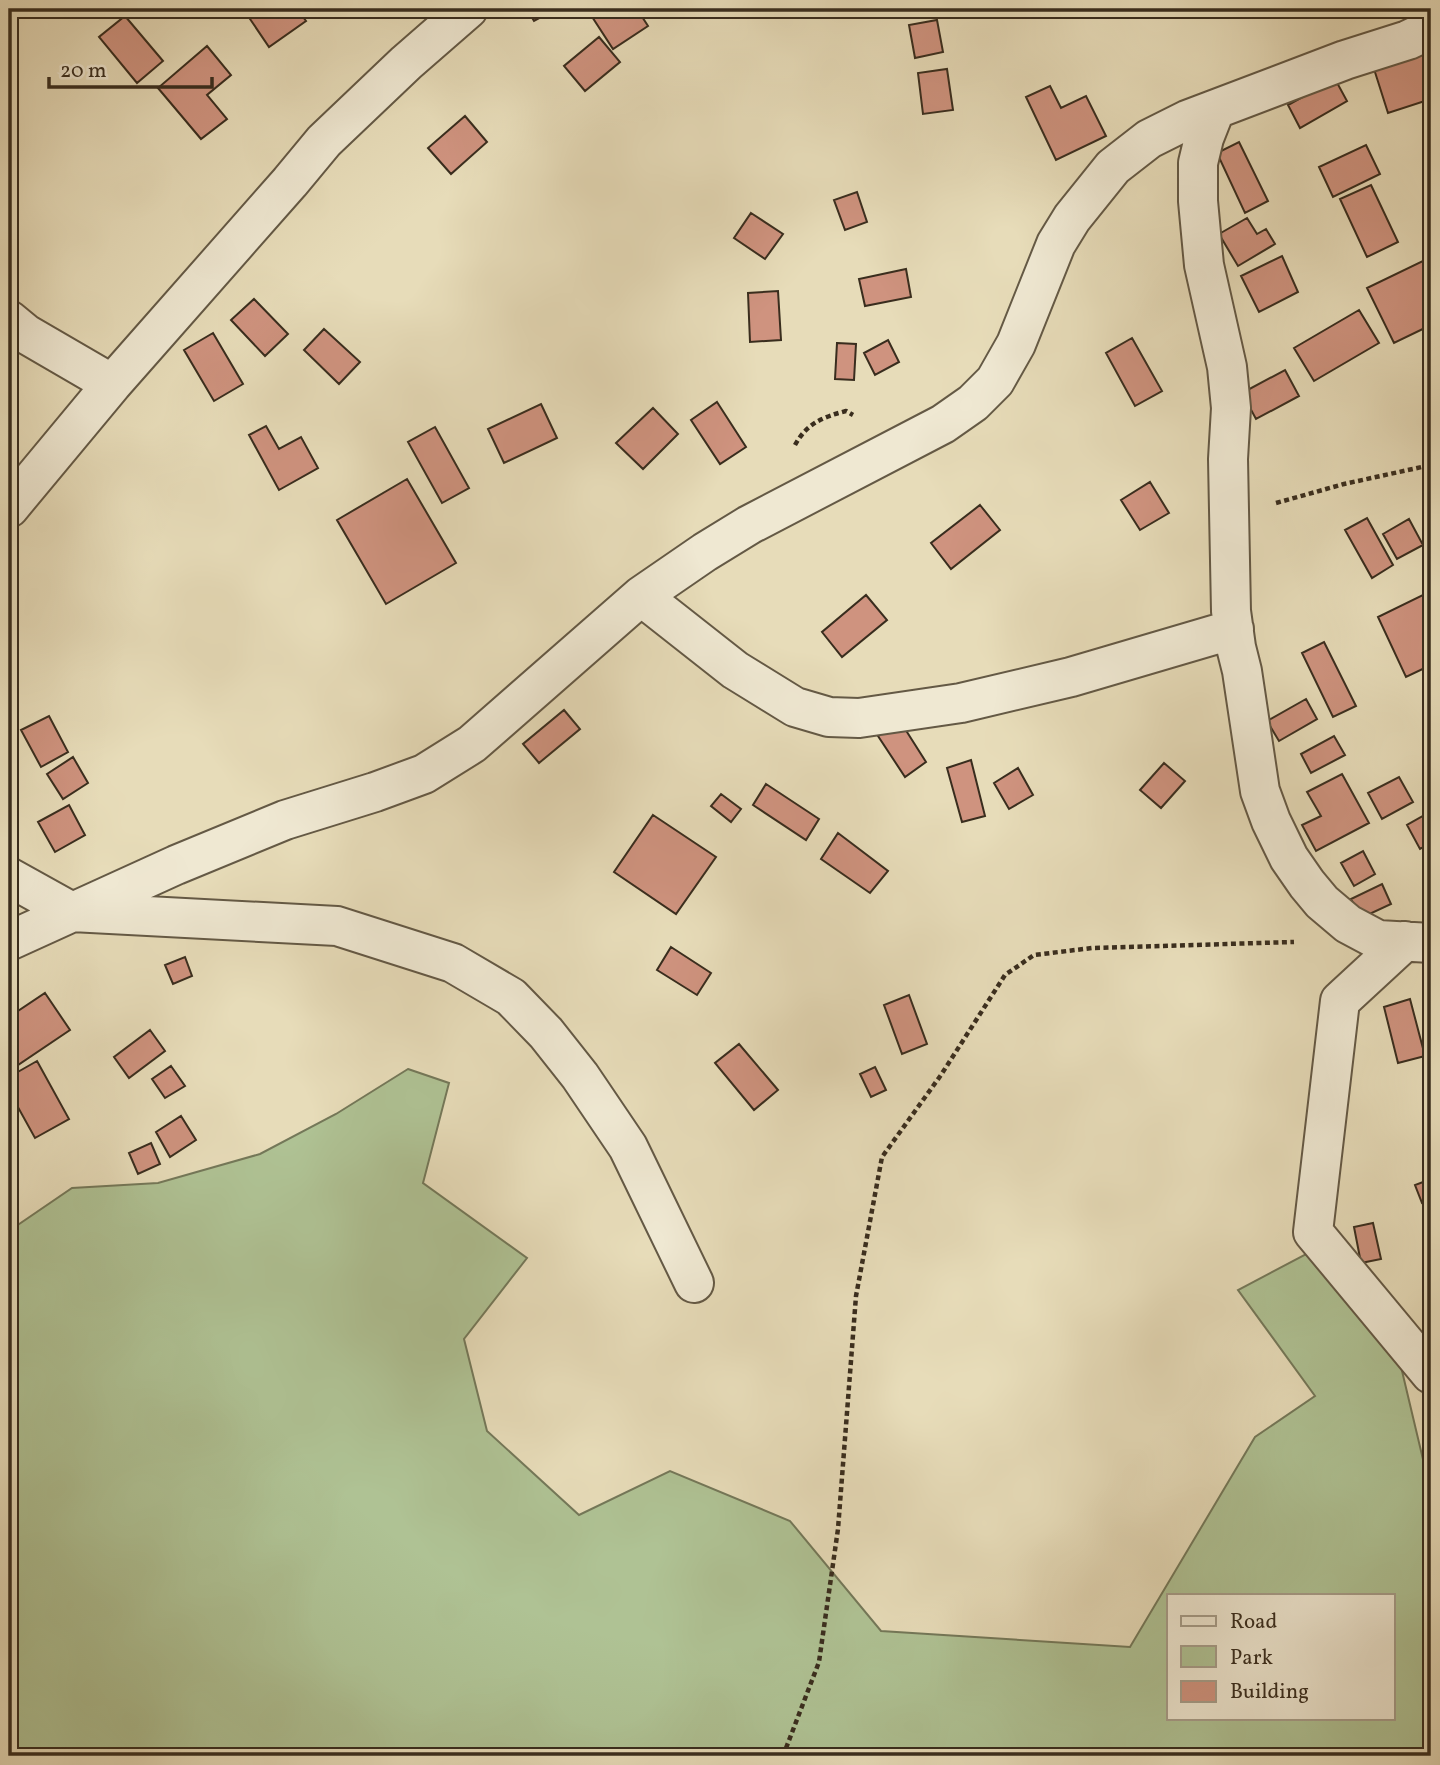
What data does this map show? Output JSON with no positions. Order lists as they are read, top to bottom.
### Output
{
  "legend": ["Road", "Park", "Building"],
  "scale_bar": "20 m"
}
